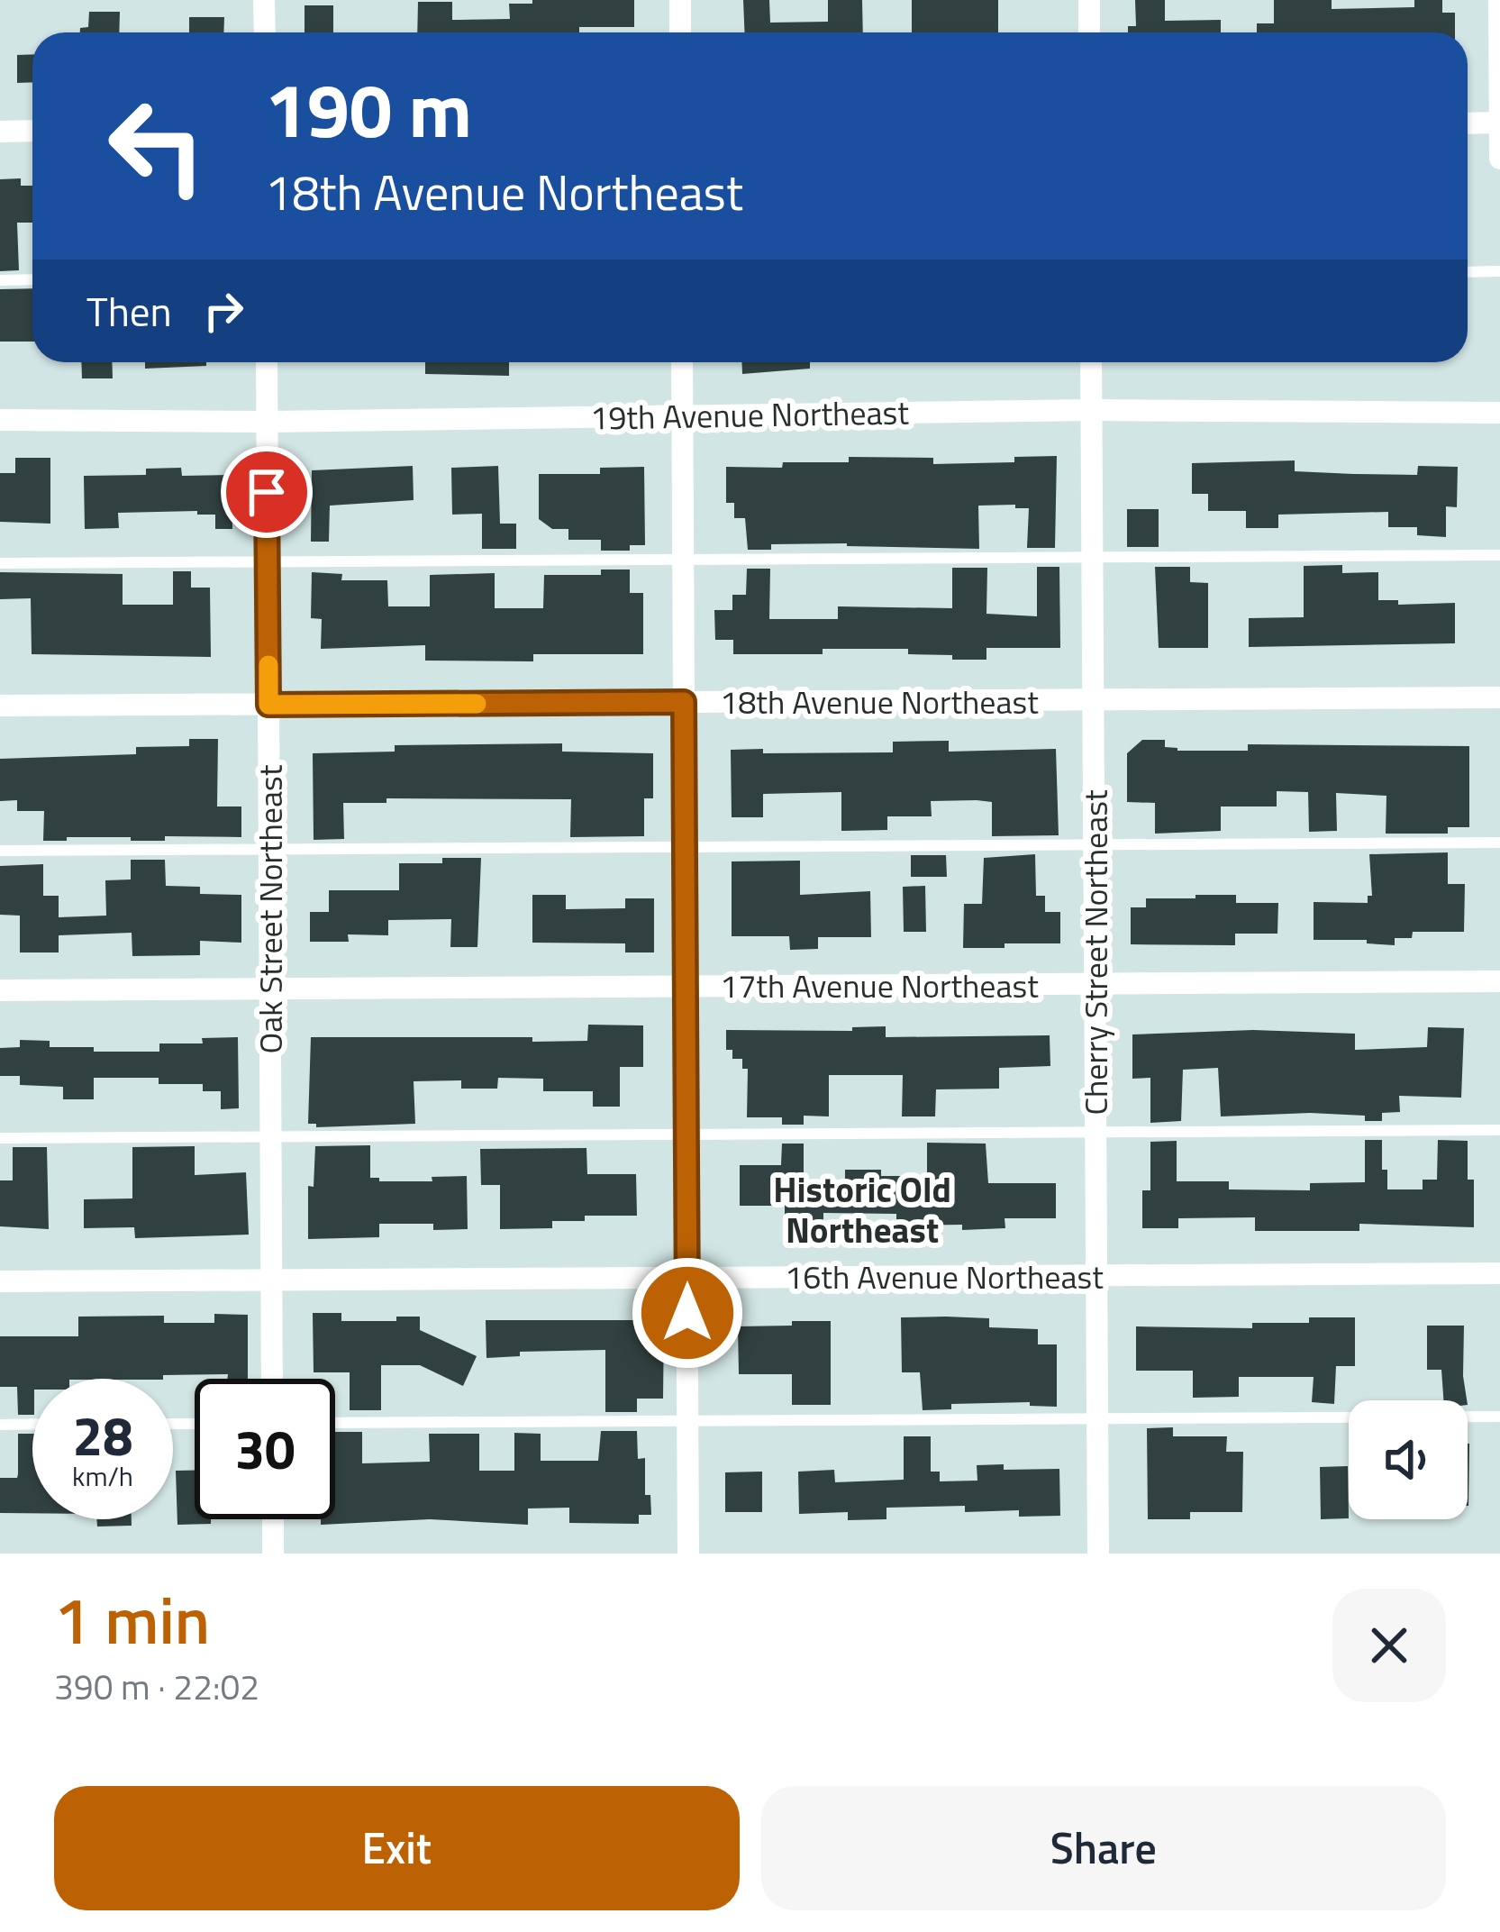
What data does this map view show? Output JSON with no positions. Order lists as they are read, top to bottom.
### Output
{
  "streets": {
    "street": [
      "19th Avenue Northeast",
      "18th Avenue Northeast",
      "Oak Street Northeast",
      "Cherry Street Northeast",
      "17th Avenue Northeast",
      "16th Avenue Northeast"
    ]
  },
  "crossings": [
    ["19th Avenue Northeast", "Oak Street Northeast"],
    ["19th Avenue Northeast", "Cherry Street Northeast"],
    ["18th Avenue Northeast", "Oak Street Northeast"],
    ["18th Avenue Northeast", "Cherry Street Northeast"],
    ["Oak Street Northeast", "17th Avenue Northeast"],
    ["Oak Street Northeast", "16th Avenue Northeast"],
    ["Cherry Street Northeast", "17th Avenue Northeast"],
    ["Cherry Street Northeast", "16th Avenue Northeast"]
  ],
  "districts": ["Historic Old Northeast"],
  "page": {
    "turn": ["190 m", "18th Avenue Northeast"],
    "then": "Then",
    "speed": "28 km/h",
    "limit": "30",
    "heading": ["1 min", "390 m · 22:02"],
    "buttons": ["Exit", "Share"]
  }
}
